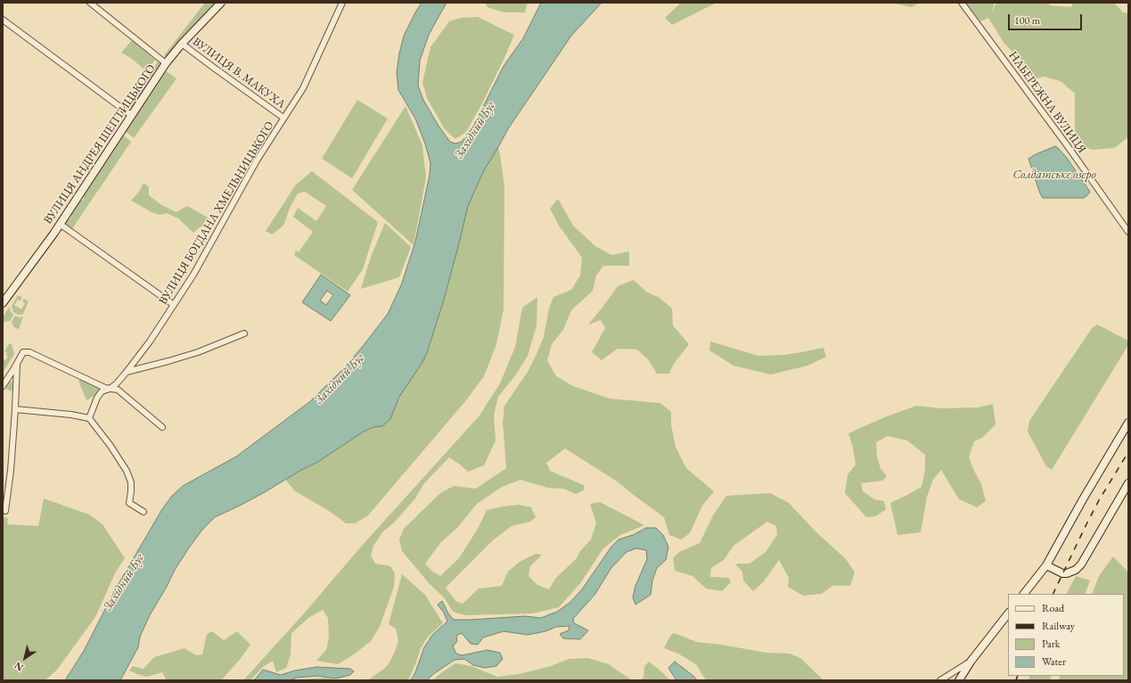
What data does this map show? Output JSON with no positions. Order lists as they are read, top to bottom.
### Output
{
  "streets": {
    "street": [
      "ВУЛИЦЯ В. МАКУХА",
      "НАБЕРЕЖНА ВУЛИЦЯ",
      "ВУЛИЦЯ АНДРЕЯ ШЕПТИЦЬКОГО",
      "ВУЛИЦЯ БОГДАНА ХМЕЛЬНИЦЬКОГО"
    ]
  },
  "crossings": [
    ["ВУЛИЦЯ В. МАКУХА", "ВУЛИЦЯ АНДРЕЯ ШЕПТИЦЬКОГО"],
    ["ВУЛИЦЯ В. МАКУХА", "ВУЛИЦЯ БОГДАНА ХМЕЛЬНИЦЬКОГО"]
  ],
  "water": ["Західний Буг", "Солдатське озеро"],
  "legend": [
    "Road",
    "Railway",
    "Park",
    "Water"
  ],
  "scale_bar": "100 m",
  "north": "bottom left"
}
